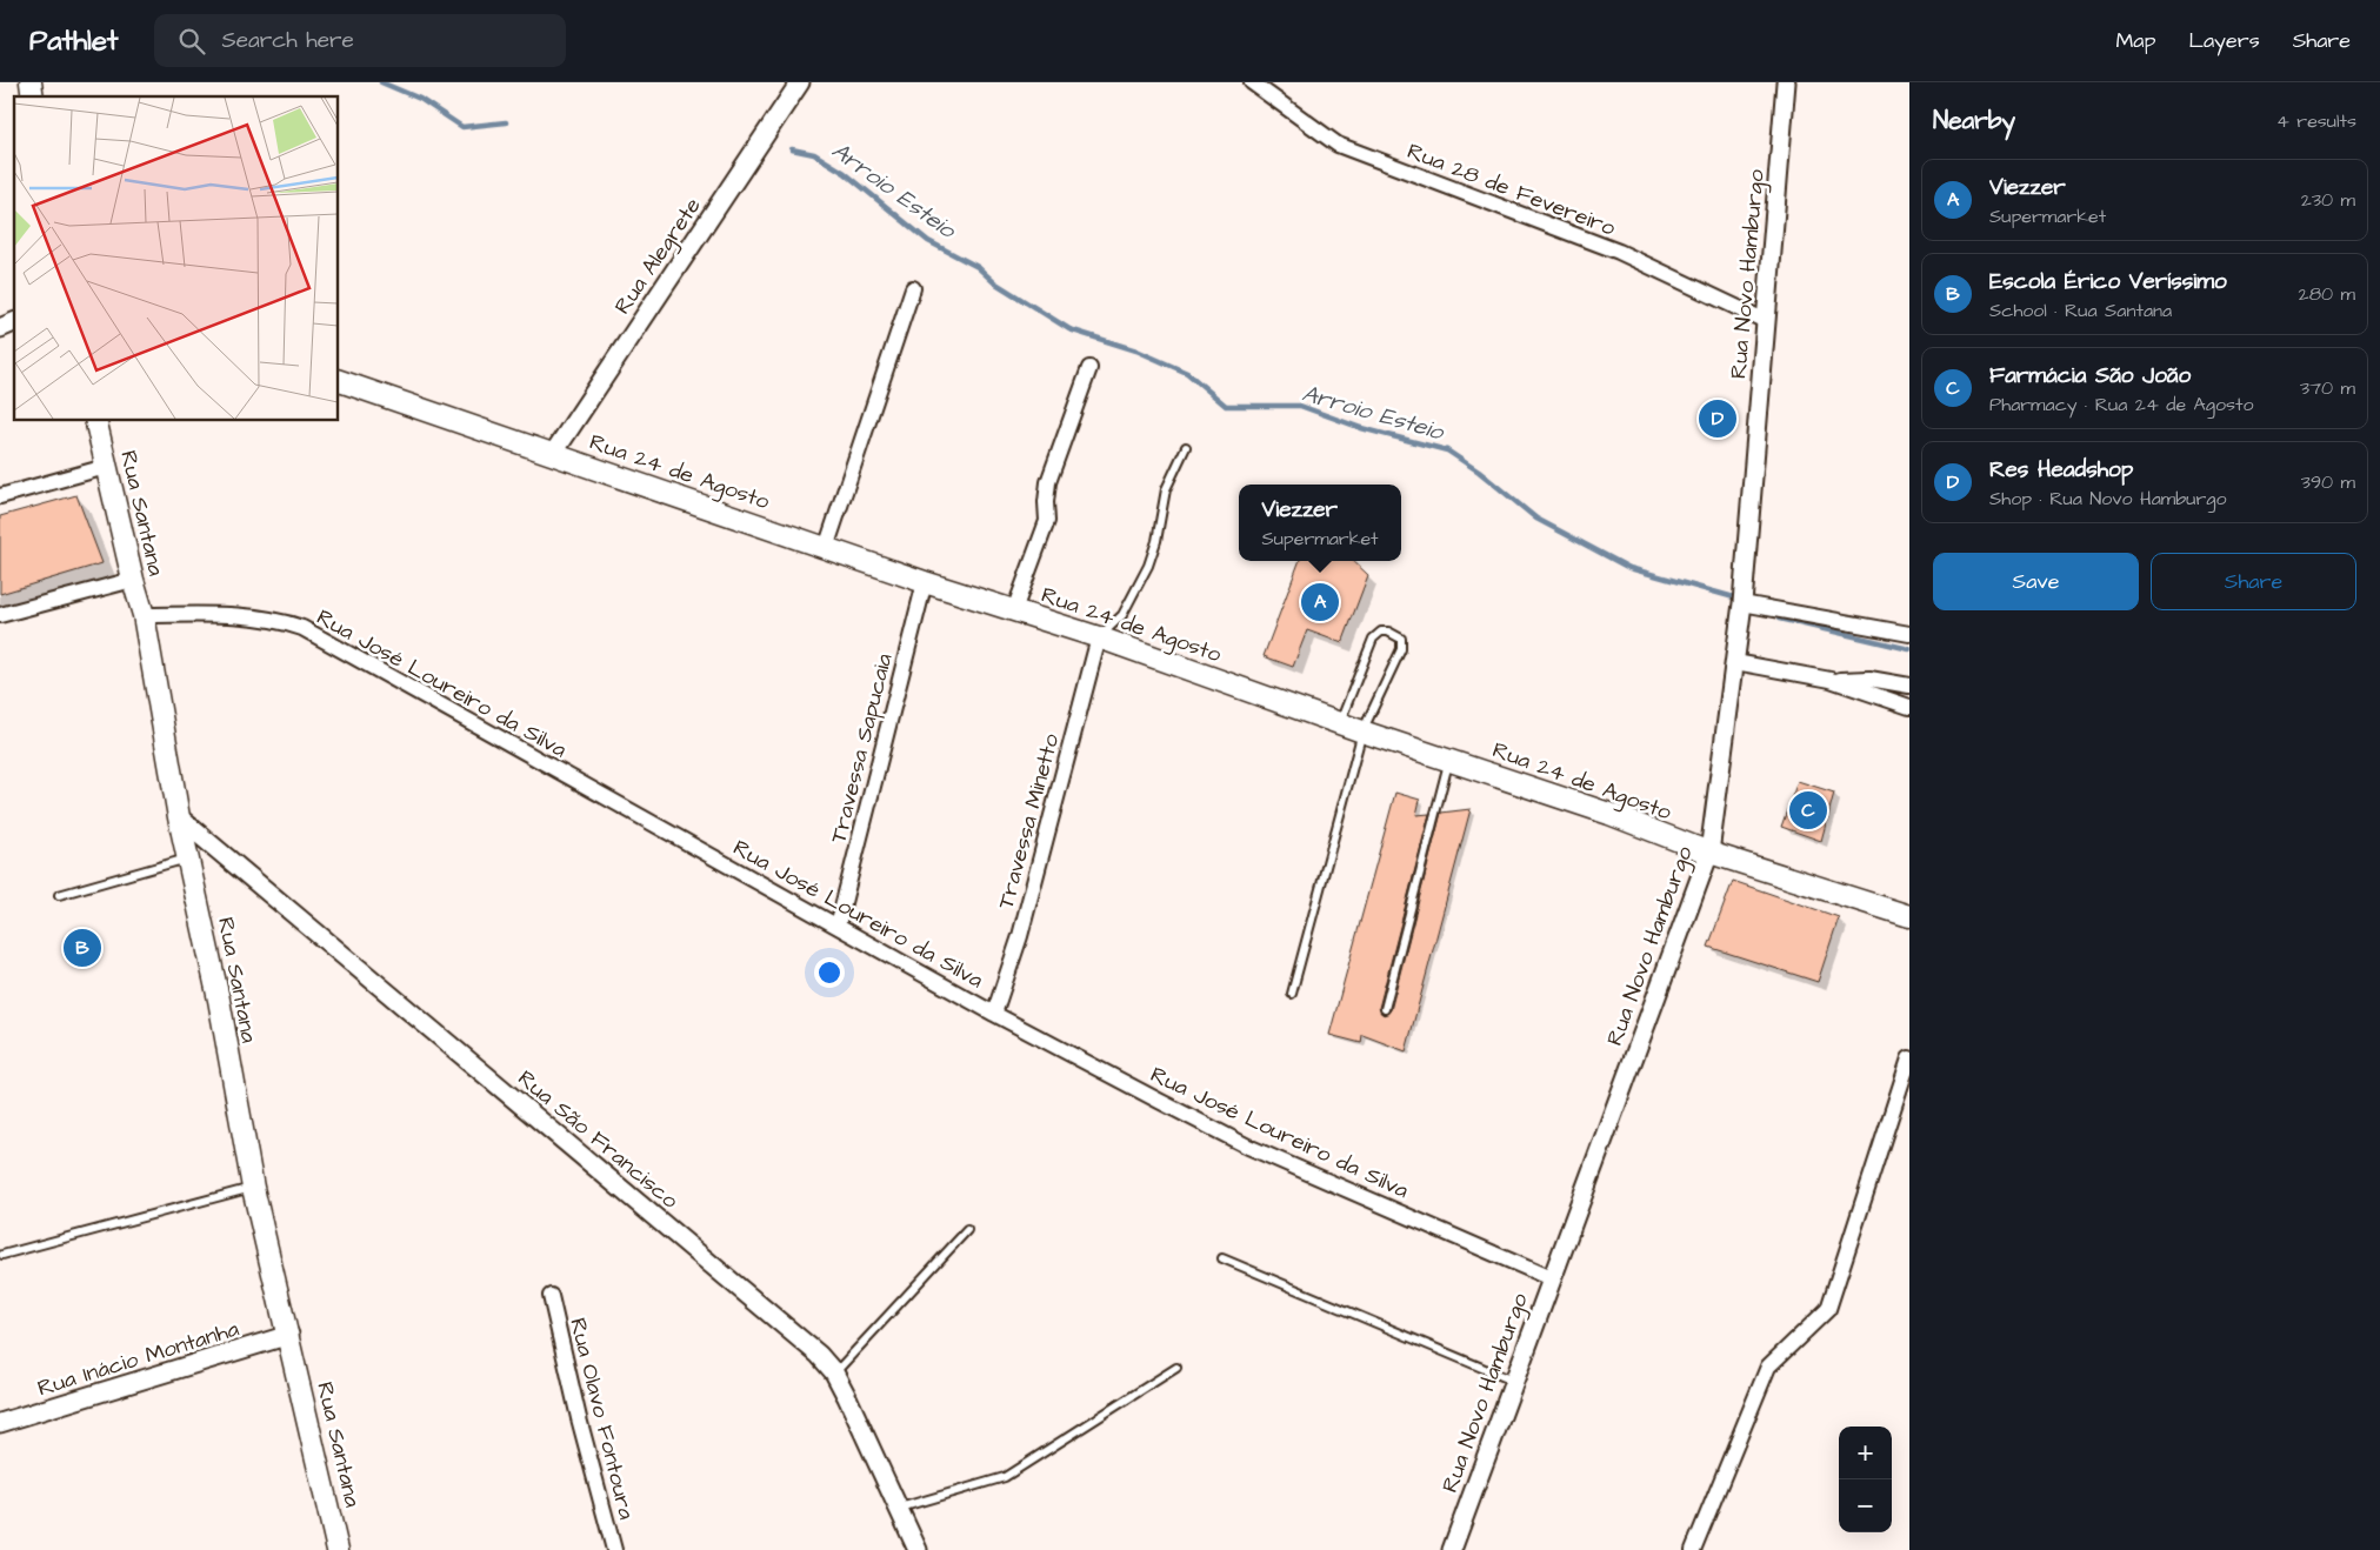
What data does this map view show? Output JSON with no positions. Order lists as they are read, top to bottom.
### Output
{
  "streets": {
    "main road": ["Rua 24 de Agosto", "Rua Santana"],
    "street": [
      "Rua 28 de Fevereiro",
      "Rua Alegrete",
      "Rua Novo Hamburgo",
      "Rua José Loureiro da Silva",
      "Travessa Sapucaia",
      "Travessa Minetto",
      "Rua São Francisco",
      "Rua Inácio Montanha",
      "Rua Olavo Fontoura"
    ]
  },
  "crossings": [
    ["Rua 28 de Fevereiro", "Rua Novo Hamburgo"],
    ["Rua Alegrete", "Rua 24 de Agosto"],
    ["Rua Novo Hamburgo", "Rua 24 de Agosto"],
    ["Rua Novo Hamburgo", "Rua José Loureiro da Silva"],
    ["Rua 24 de Agosto", "Travessa Sapucaia"],
    ["Rua 24 de Agosto", "Travessa Minetto"],
    ["Rua Santana", "Rua José Loureiro da Silva"],
    ["Rua Santana", "Rua São Francisco"],
    ["Rua Santana", "Rua Inácio Montanha"],
    ["Rua José Loureiro da Silva", "Travessa Sapucaia"],
    ["Rua José Loureiro da Silva", "Travessa Minetto"]
  ],
  "water": ["Arroio Esteio"],
  "page": {
    "header": "Pathlet",
    "search": "Search here",
    "nav": ["Map", "Layers", "Share"],
    "heading": ["Nearby", "4 results"],
    "list": [
      {
        "mark": "A",
        "name": "Viezzer",
        "note": "Supermarket",
        "value": "230 m"
      },
      {
        "mark": "B",
        "name": "Escola Érico Veríssimo",
        "note": "School · Rua Santana",
        "value": "280 m"
      },
      {
        "mark": "C",
        "name": "Farmácia São João",
        "note": "Pharmacy · Rua 24 de Agosto",
        "value": "370 m"
      },
      {
        "mark": "D",
        "name": "Res Headshop",
        "note": "Shop · Rua Novo Hamburgo",
        "value": "390 m"
      }
    ],
    "pins": [
      "D",
      "A",
      "C",
      "B"
    ],
    "popup": ["Viezzer", "Supermarket"],
    "buttons": ["Save", "Share"],
    "map_buttons": ["+", "−"]
  }
}
